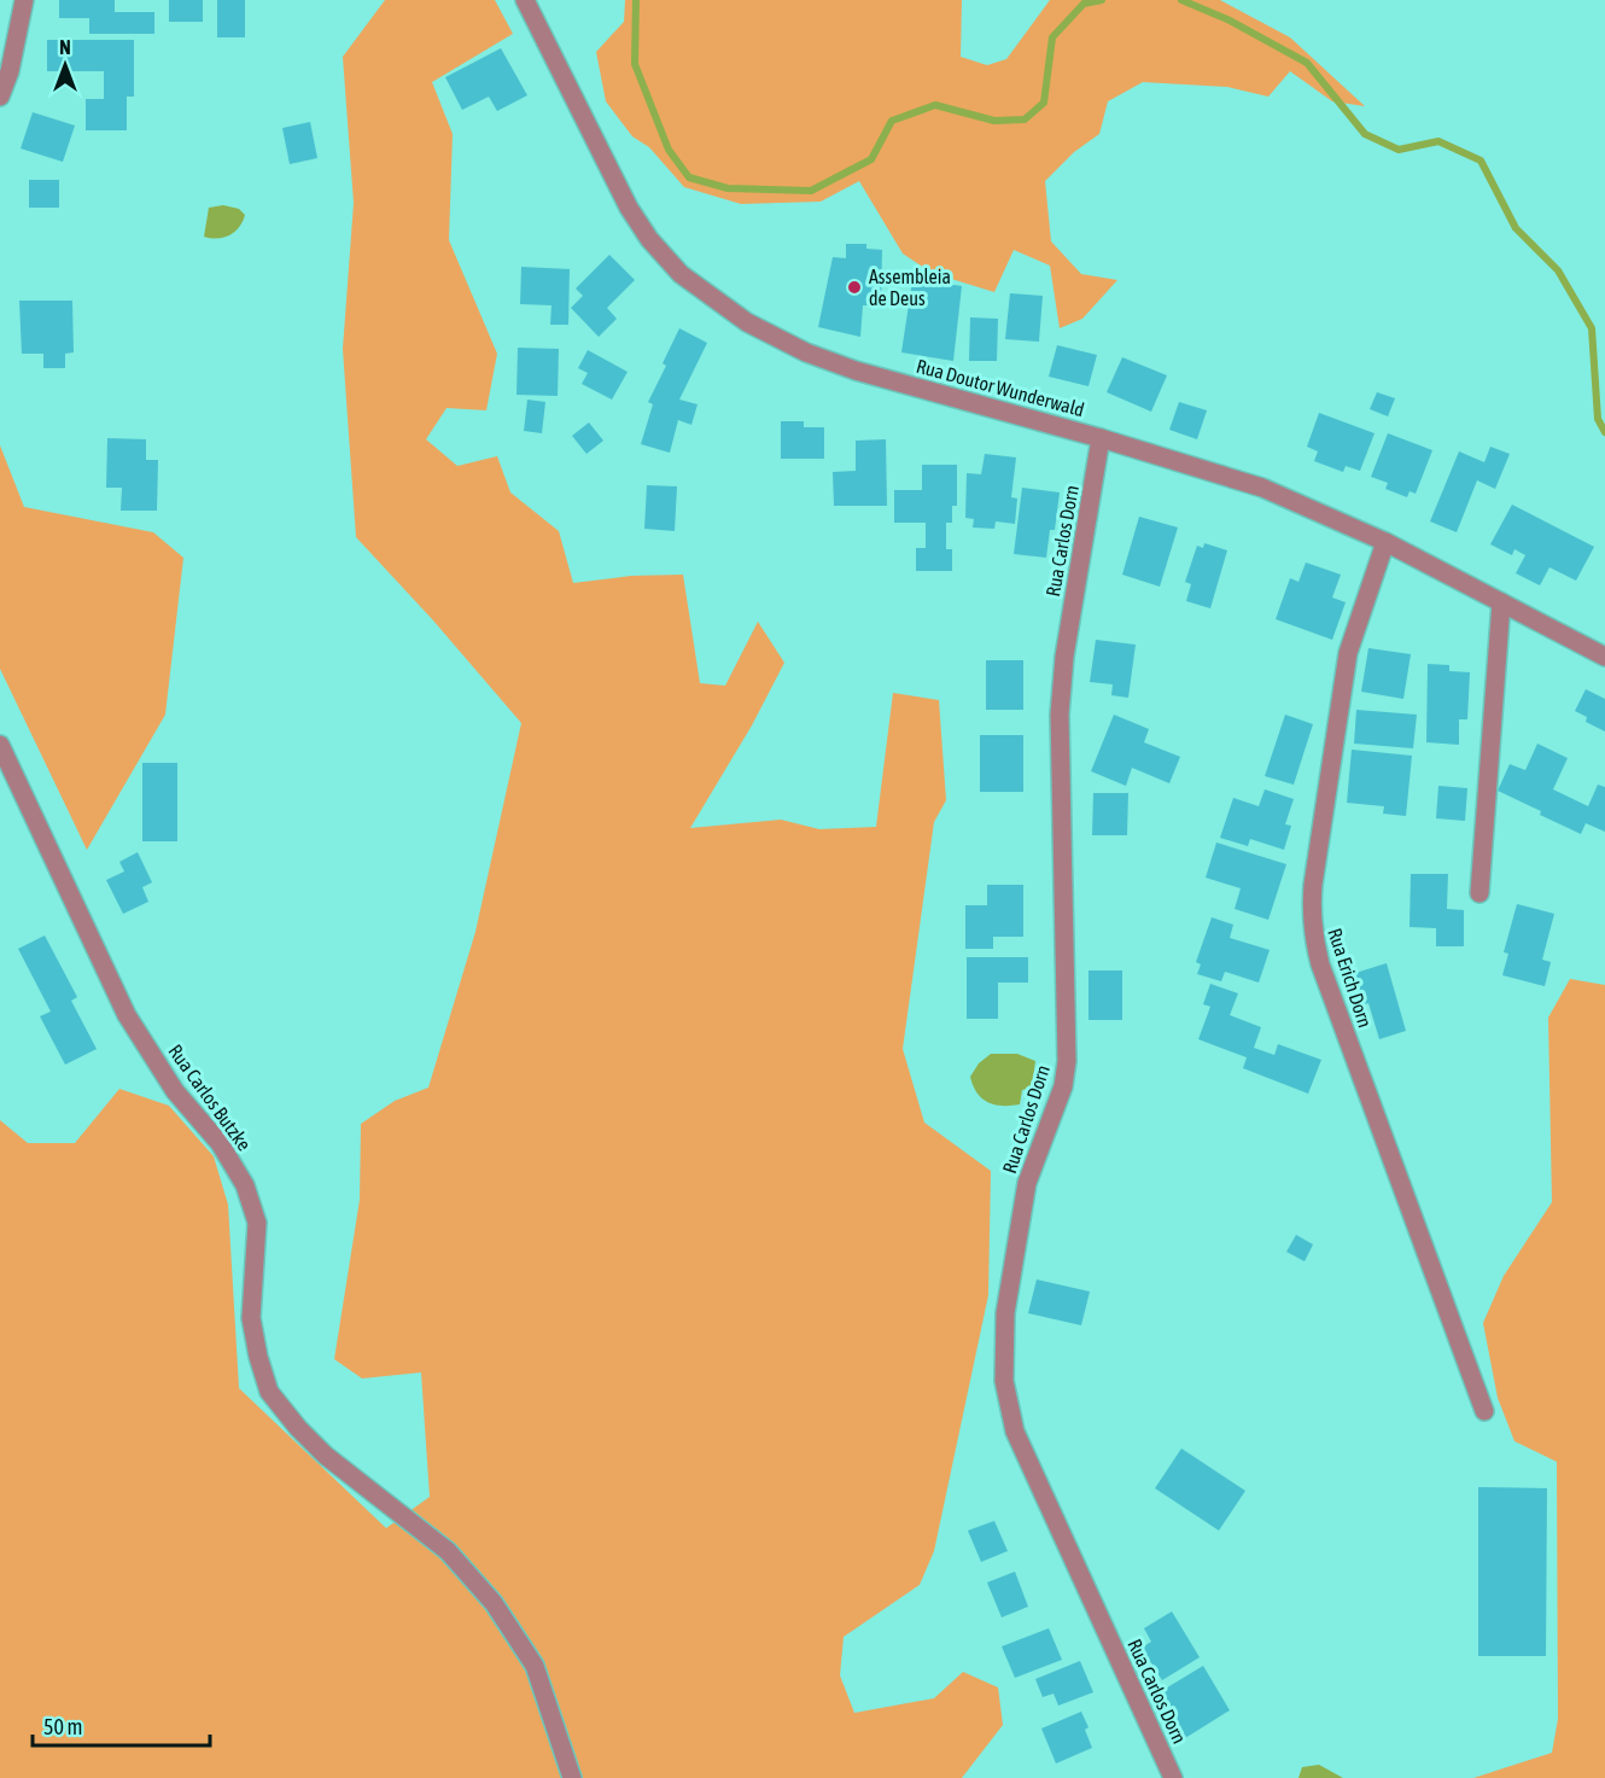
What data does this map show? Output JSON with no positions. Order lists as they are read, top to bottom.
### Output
{
  "streets": {
    "street": [
      "Rua Doutor Wunderwald",
      "Rua Carlos Dorn",
      "Rua Erich Dorn",
      "Rua Carlos Butzke"
    ]
  },
  "crossings": [
    ["Rua Doutor Wunderwald", "Rua Carlos Dorn"],
    ["Rua Doutor Wunderwald", "Rua Erich Dorn"]
  ],
  "places": ["Assembleia de Deus"],
  "scale_bar": "50 m",
  "north": "top"
}
